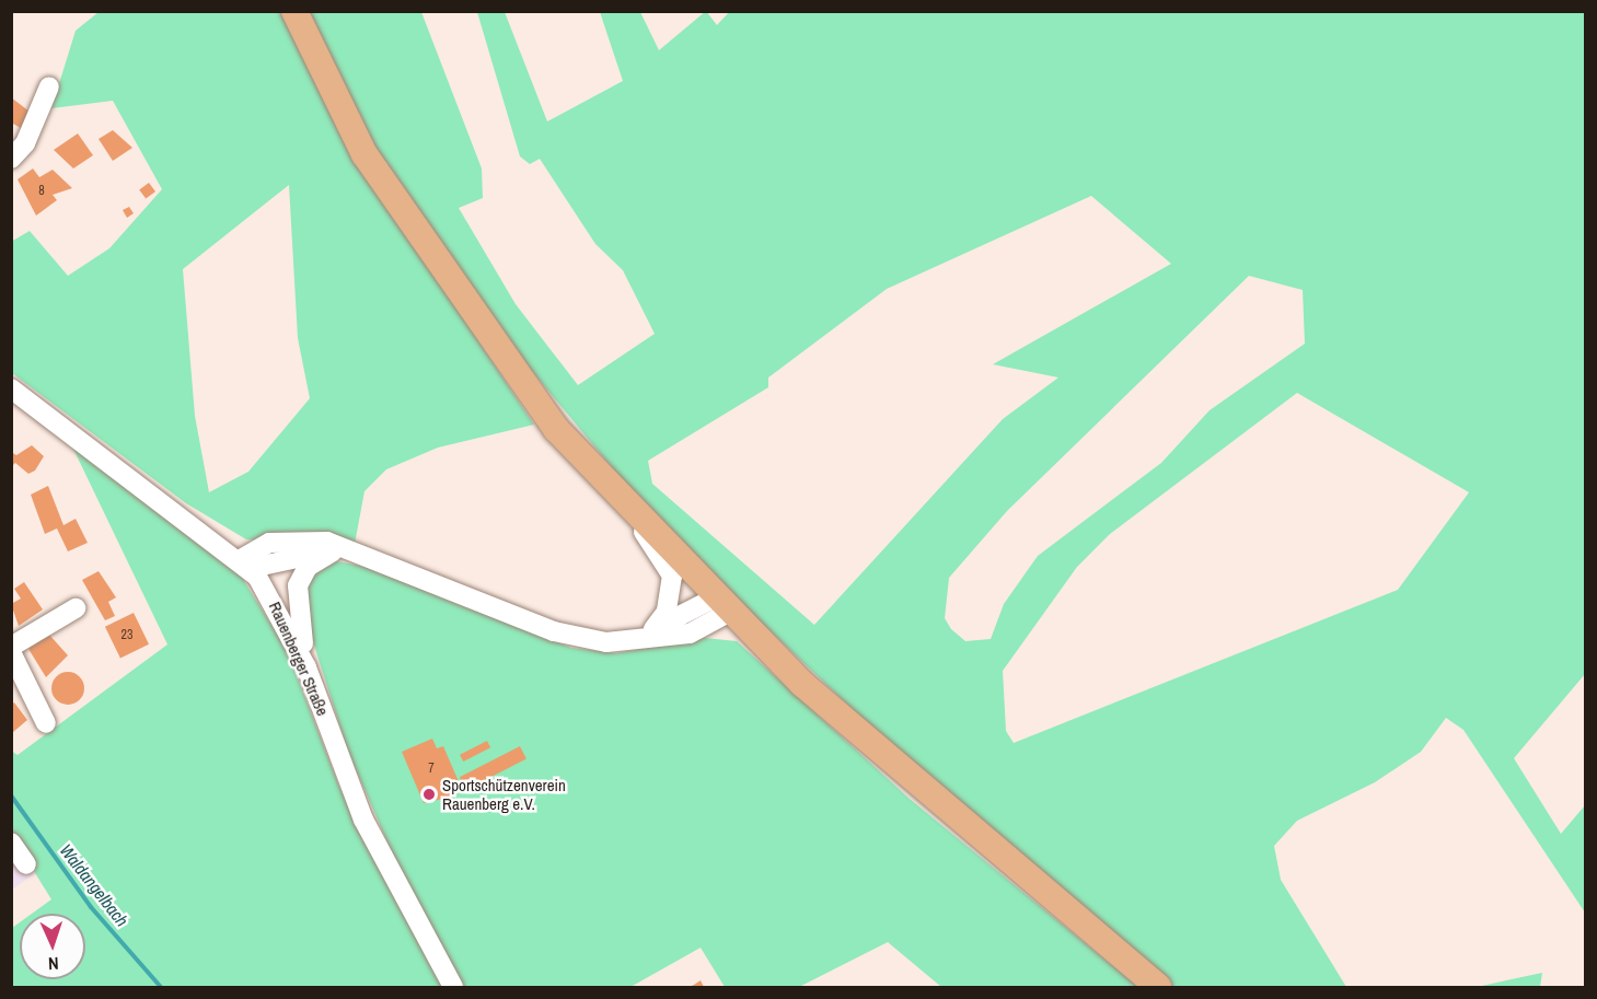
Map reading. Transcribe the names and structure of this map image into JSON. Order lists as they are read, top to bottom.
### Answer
{
  "streets": {
    "street": ["Rauenberger Straße"]
  },
  "water": ["Waldangelbach"],
  "places": ["Sportschützenverein Rauenberg e.V."],
  "house_numbers": ["8", "23", "7"],
  "north": "bottom"
}
